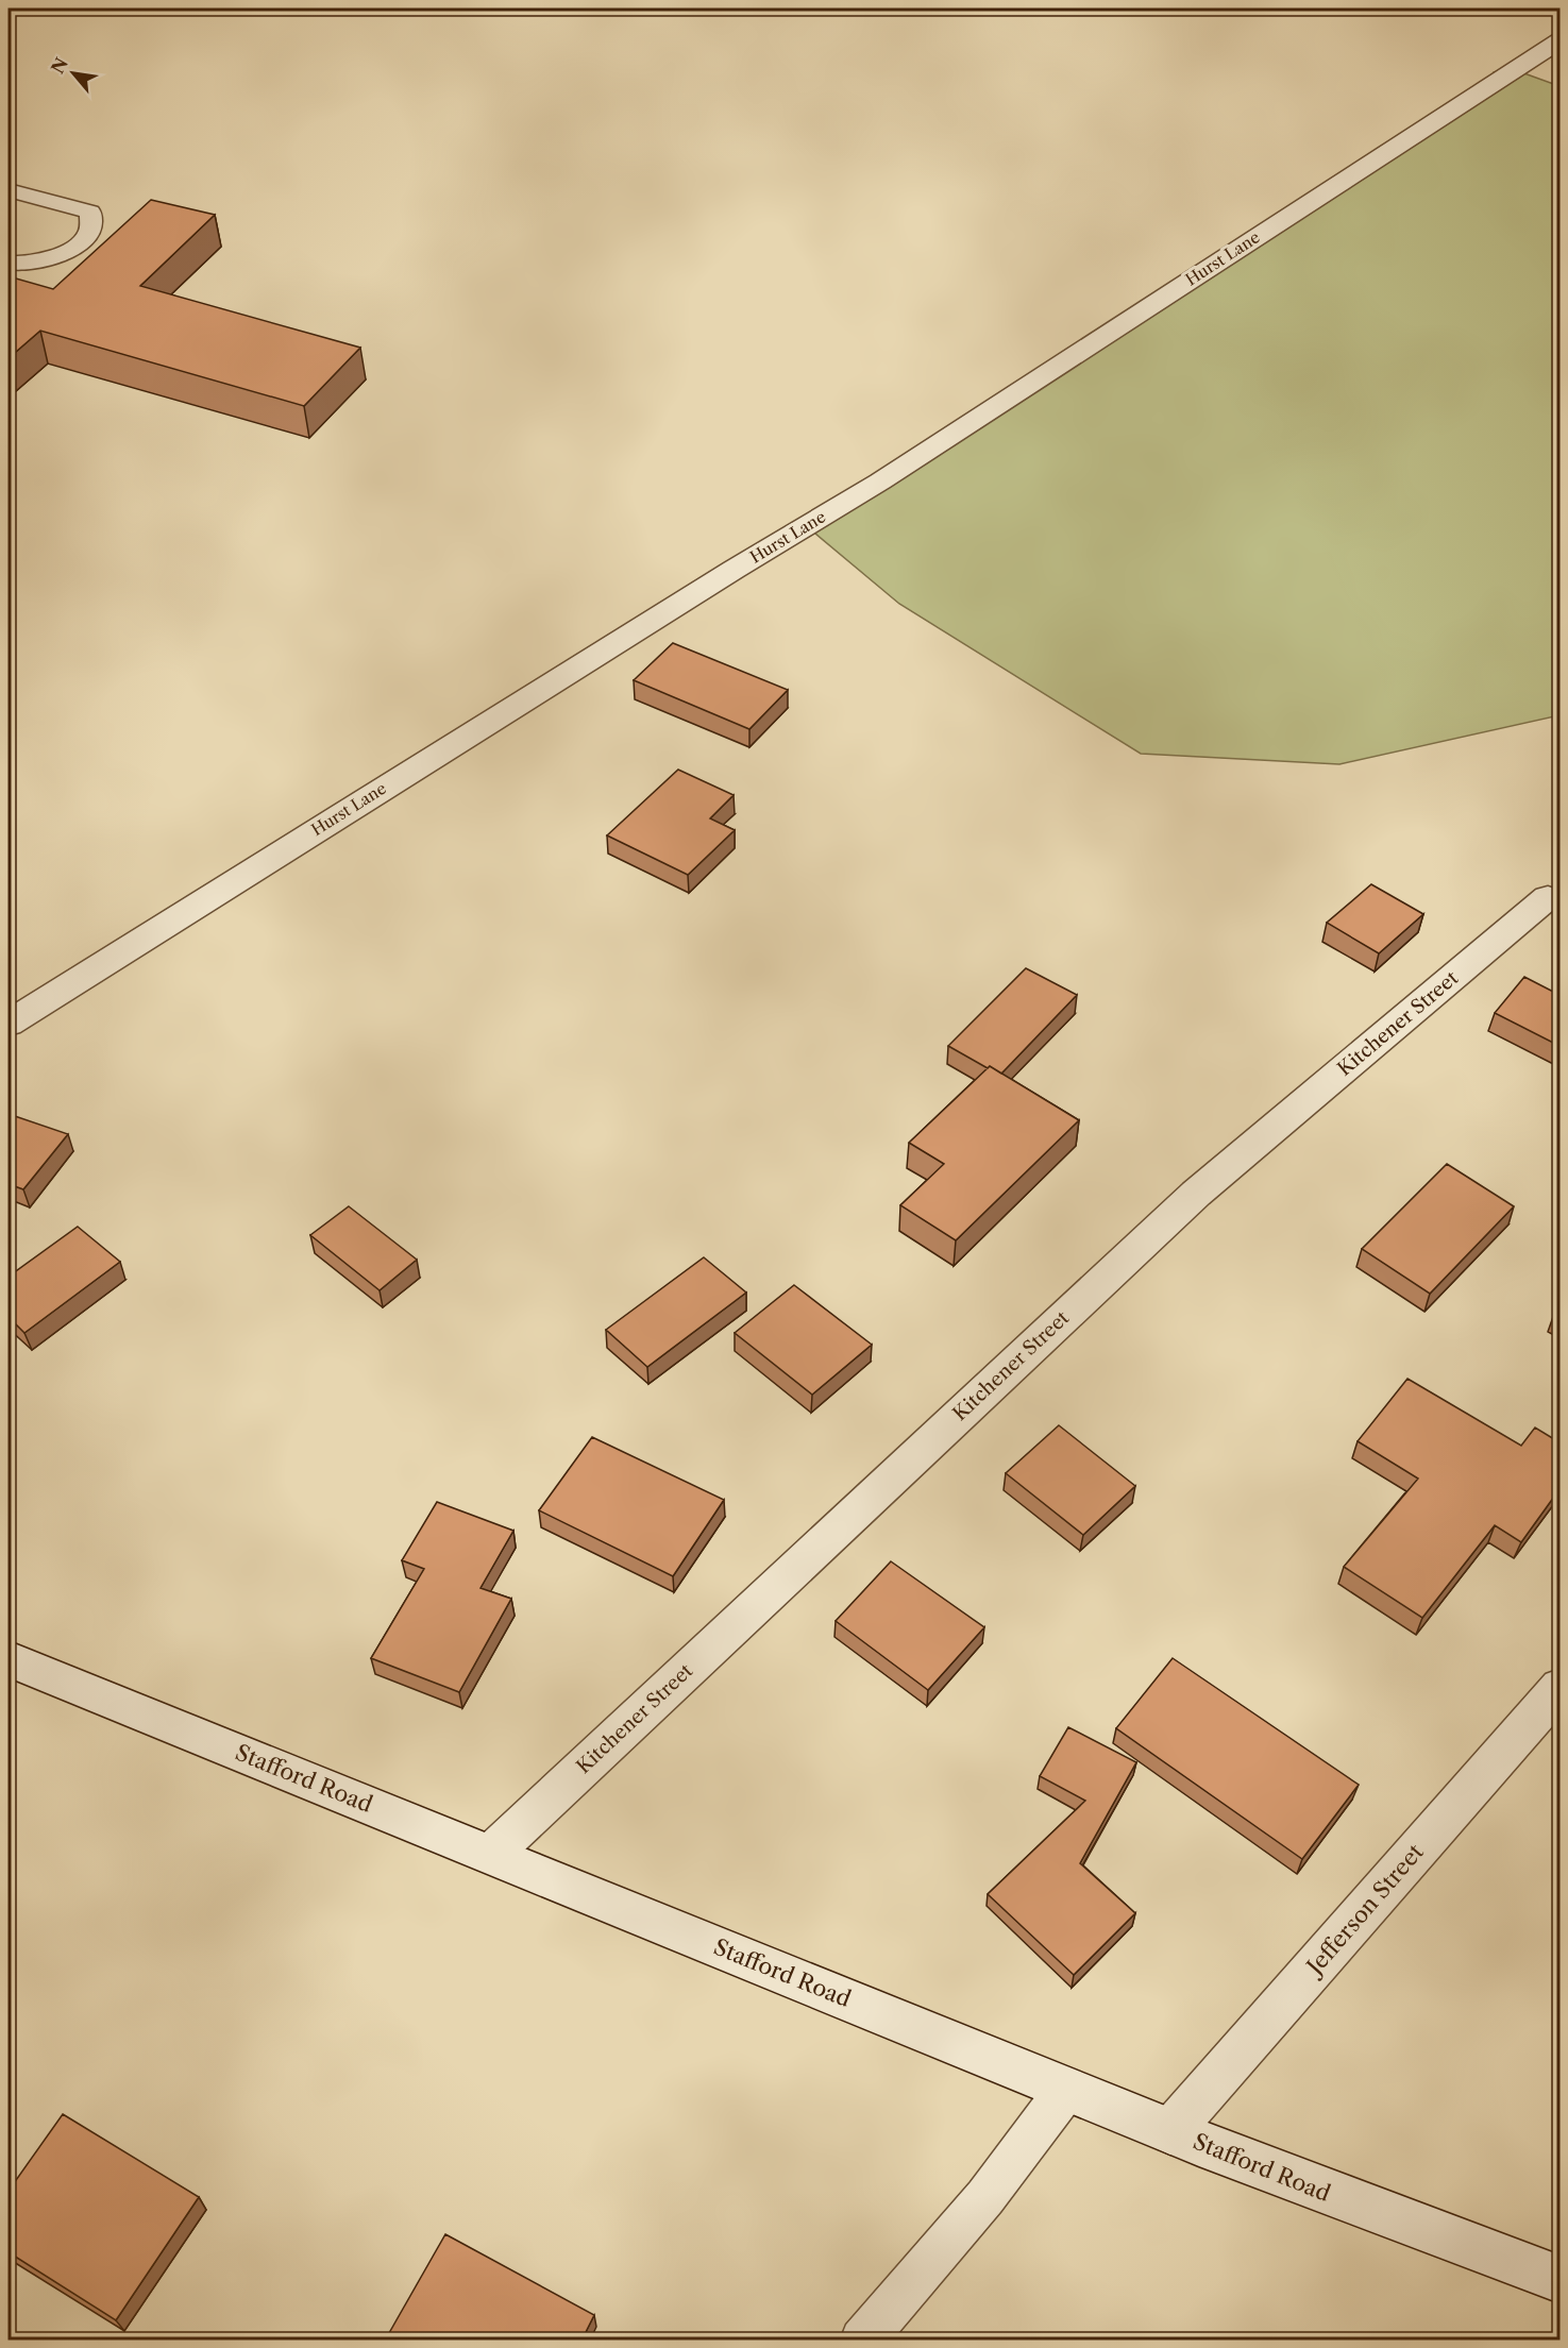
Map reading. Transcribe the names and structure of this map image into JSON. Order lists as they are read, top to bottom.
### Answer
{
  "streets": {
    "street": [
      "Hurst Lane",
      "Kitchener Street",
      "Stafford Road",
      "Jefferson Street"
    ]
  },
  "crossings": [
    ["Kitchener Street", "Stafford Road"],
    ["Stafford Road", "Jefferson Street"]
  ],
  "north": "top left"
}
